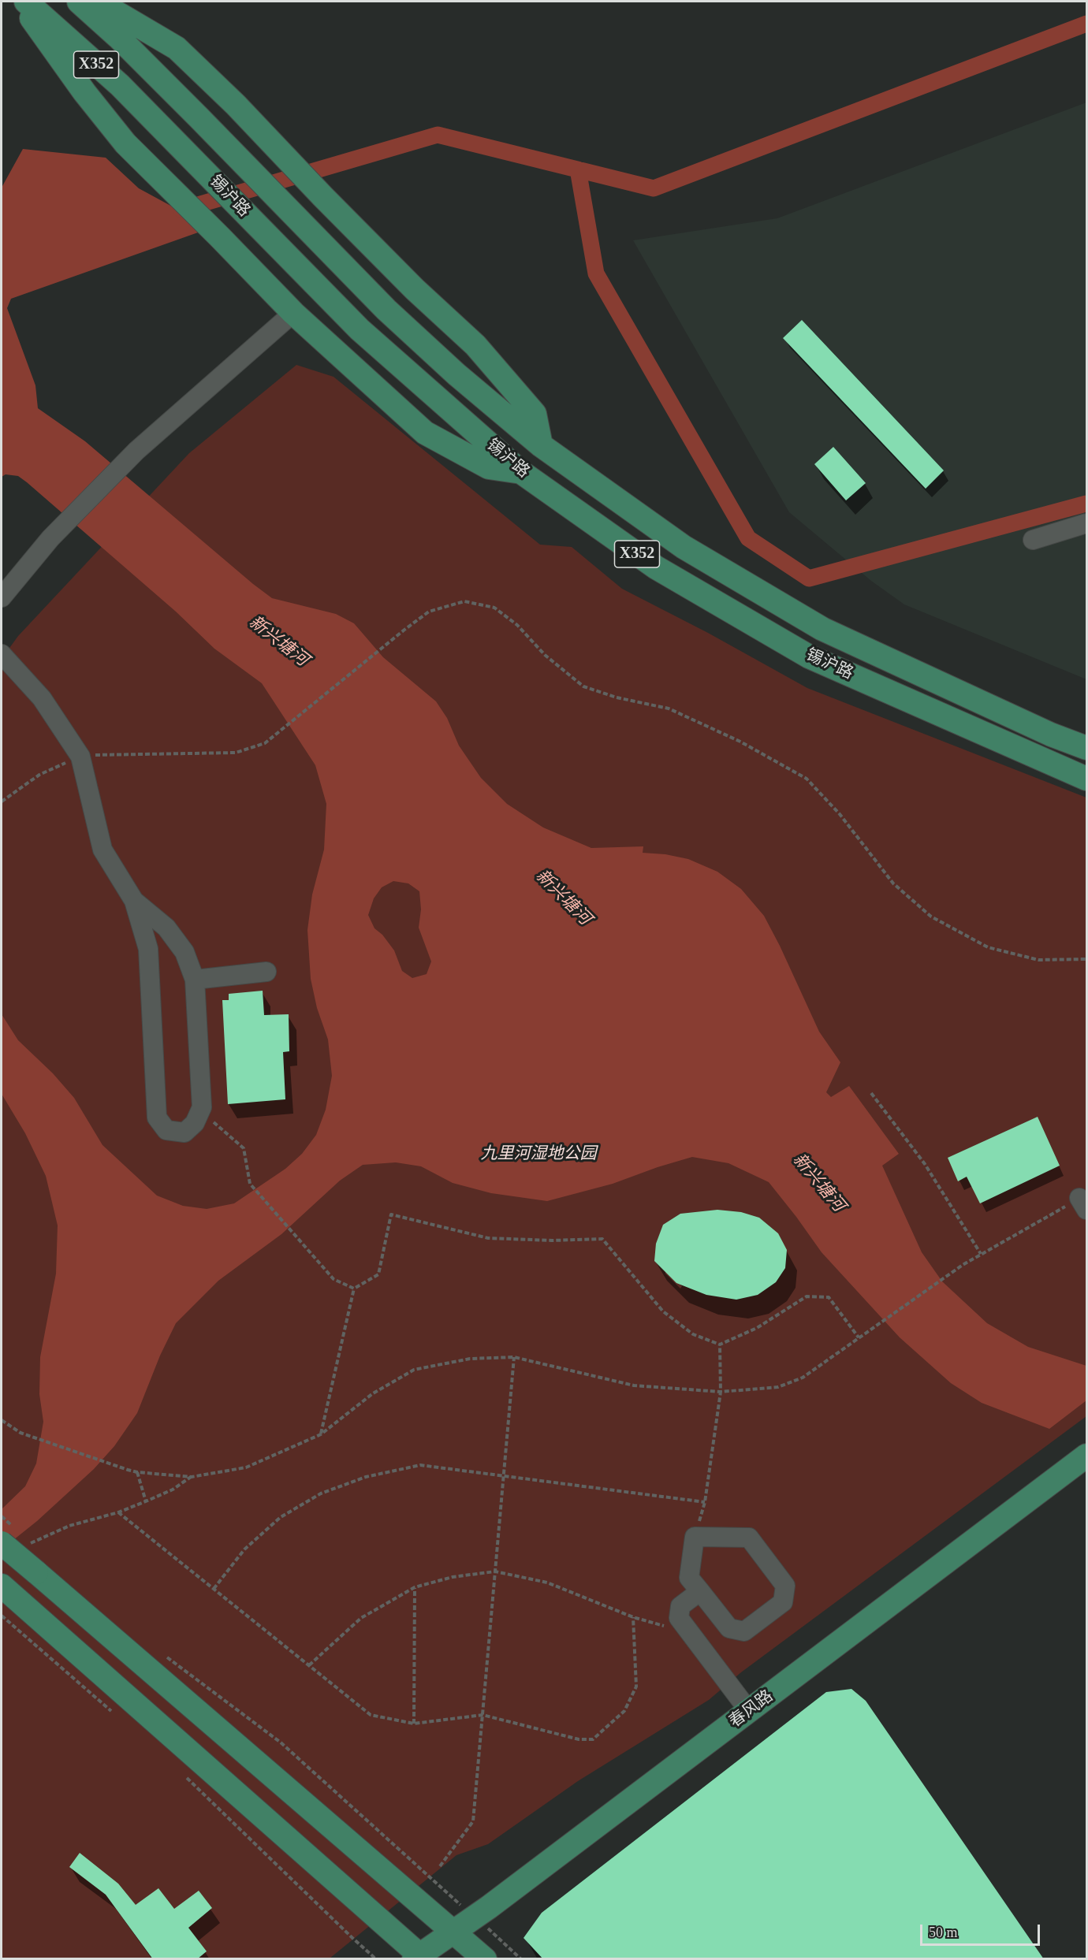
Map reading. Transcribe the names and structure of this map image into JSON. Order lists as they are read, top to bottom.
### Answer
{
  "streets": {
    "main road": ["X352", "锡沪路", "春风路"]
  },
  "water": ["新兴塘河"],
  "parks": ["九里河湿地公园"],
  "scale_bar": "50 m"
}
